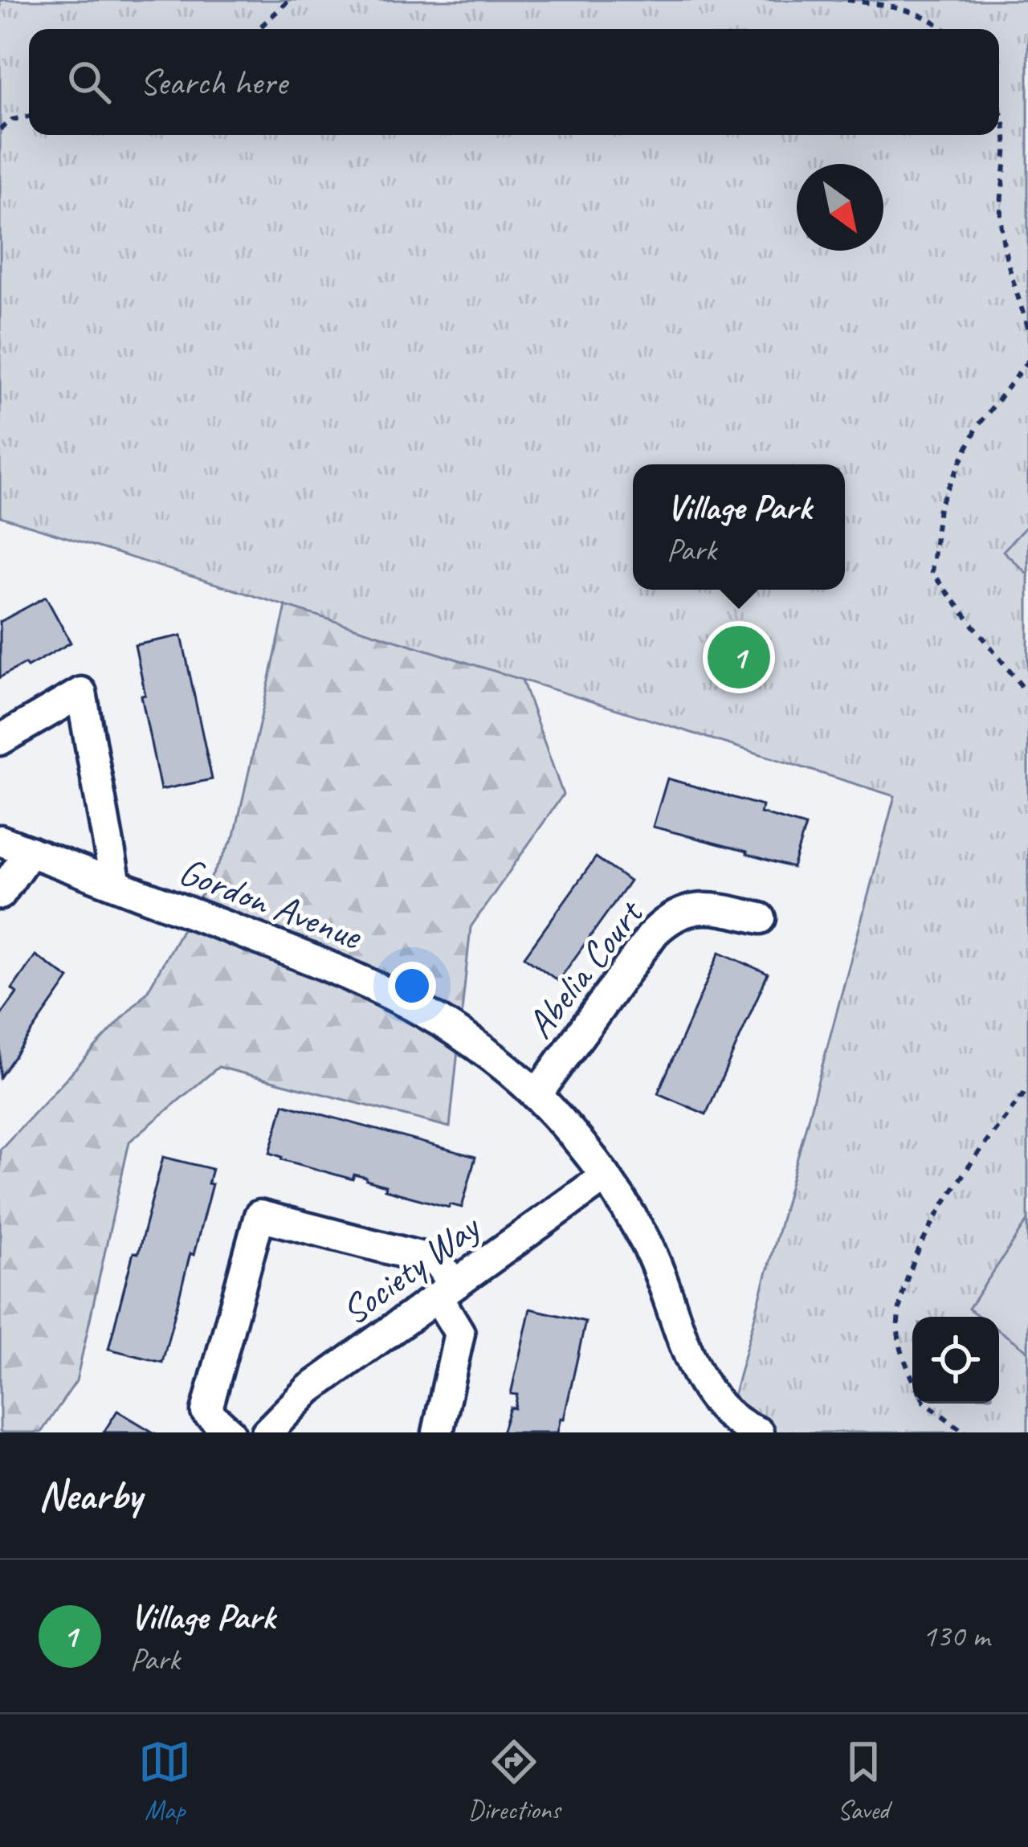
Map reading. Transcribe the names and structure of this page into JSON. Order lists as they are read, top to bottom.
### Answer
{
  "streets": {
    "street": ["Gordon Avenue", "Abelia Court", "Society Way"]
  },
  "crossings": [
    ["Gordon Avenue", "Abelia Court"],
    ["Gordon Avenue", "Society Way"]
  ],
  "north": "bottom right",
  "page": {
    "search": "Search here",
    "popup": ["Village Park", "Park"],
    "pins": "1",
    "heading": "Nearby",
    "list": [
      {
        "mark": "1",
        "name": "Village Park",
        "note": "Park",
        "value": "130 m"
      }
    ],
    "nav": ["Map", "Directions", "Saved"]
  }
}
